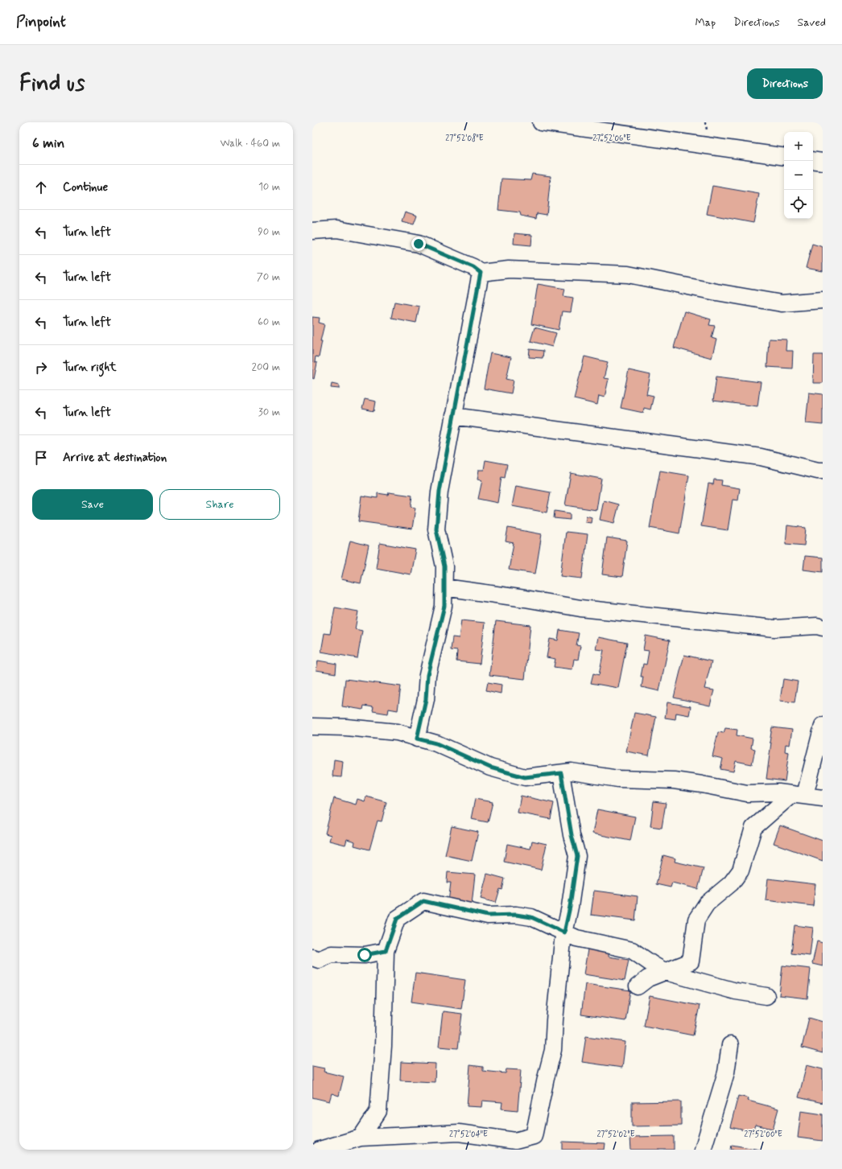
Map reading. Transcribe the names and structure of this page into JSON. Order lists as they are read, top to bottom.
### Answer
{
  "page": {
    "header": "Pinpoint",
    "nav": ["Map", "Directions", "Saved"],
    "buttons": [
      "Directions",
      ["Save", "Share"]
    ],
    "title": "Find us",
    "heading": ["6 min", "Walk · 460 m"],
    "map_buttons": ["+", "−"],
    "list": [
      ["Continue", "10 m"],
      ["Turn left", "90 m"],
      ["Turn left", "70 m"],
      ["Turn left", "60 m"],
      ["Turn right", "200 m"],
      ["Turn left", "30 m"],
      "Arrive at destination"
    ]
  },
  "coordinates": [
    "27°52'08\"E",
    "27°52'06\"E",
    "27°52'04\"E",
    "27°52'02\"E",
    "27°52'00\"E"
  ]
}
